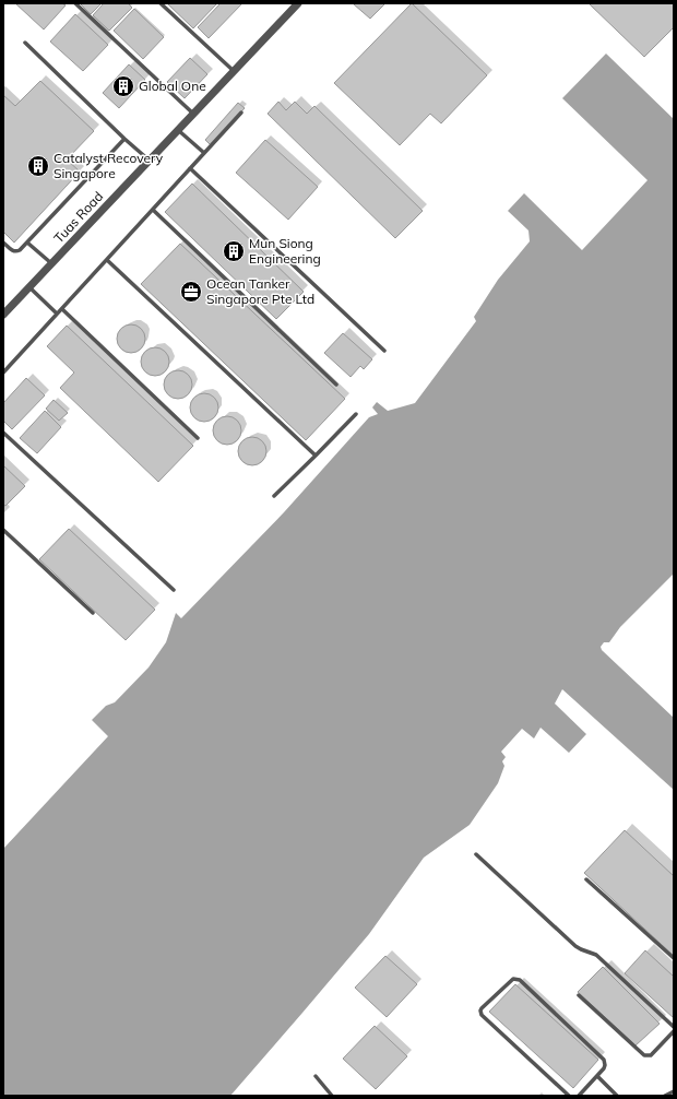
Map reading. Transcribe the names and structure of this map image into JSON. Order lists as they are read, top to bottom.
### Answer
{
  "streets": {
    "street": ["Tuas Road"]
  },
  "places": {
    "building": ["Global One", "Catalyst Recovery Singapore", "Mun Siong Engineering"],
    "office": ["Ocean Tanker Singapore Pte Ltd"]
  }
}
